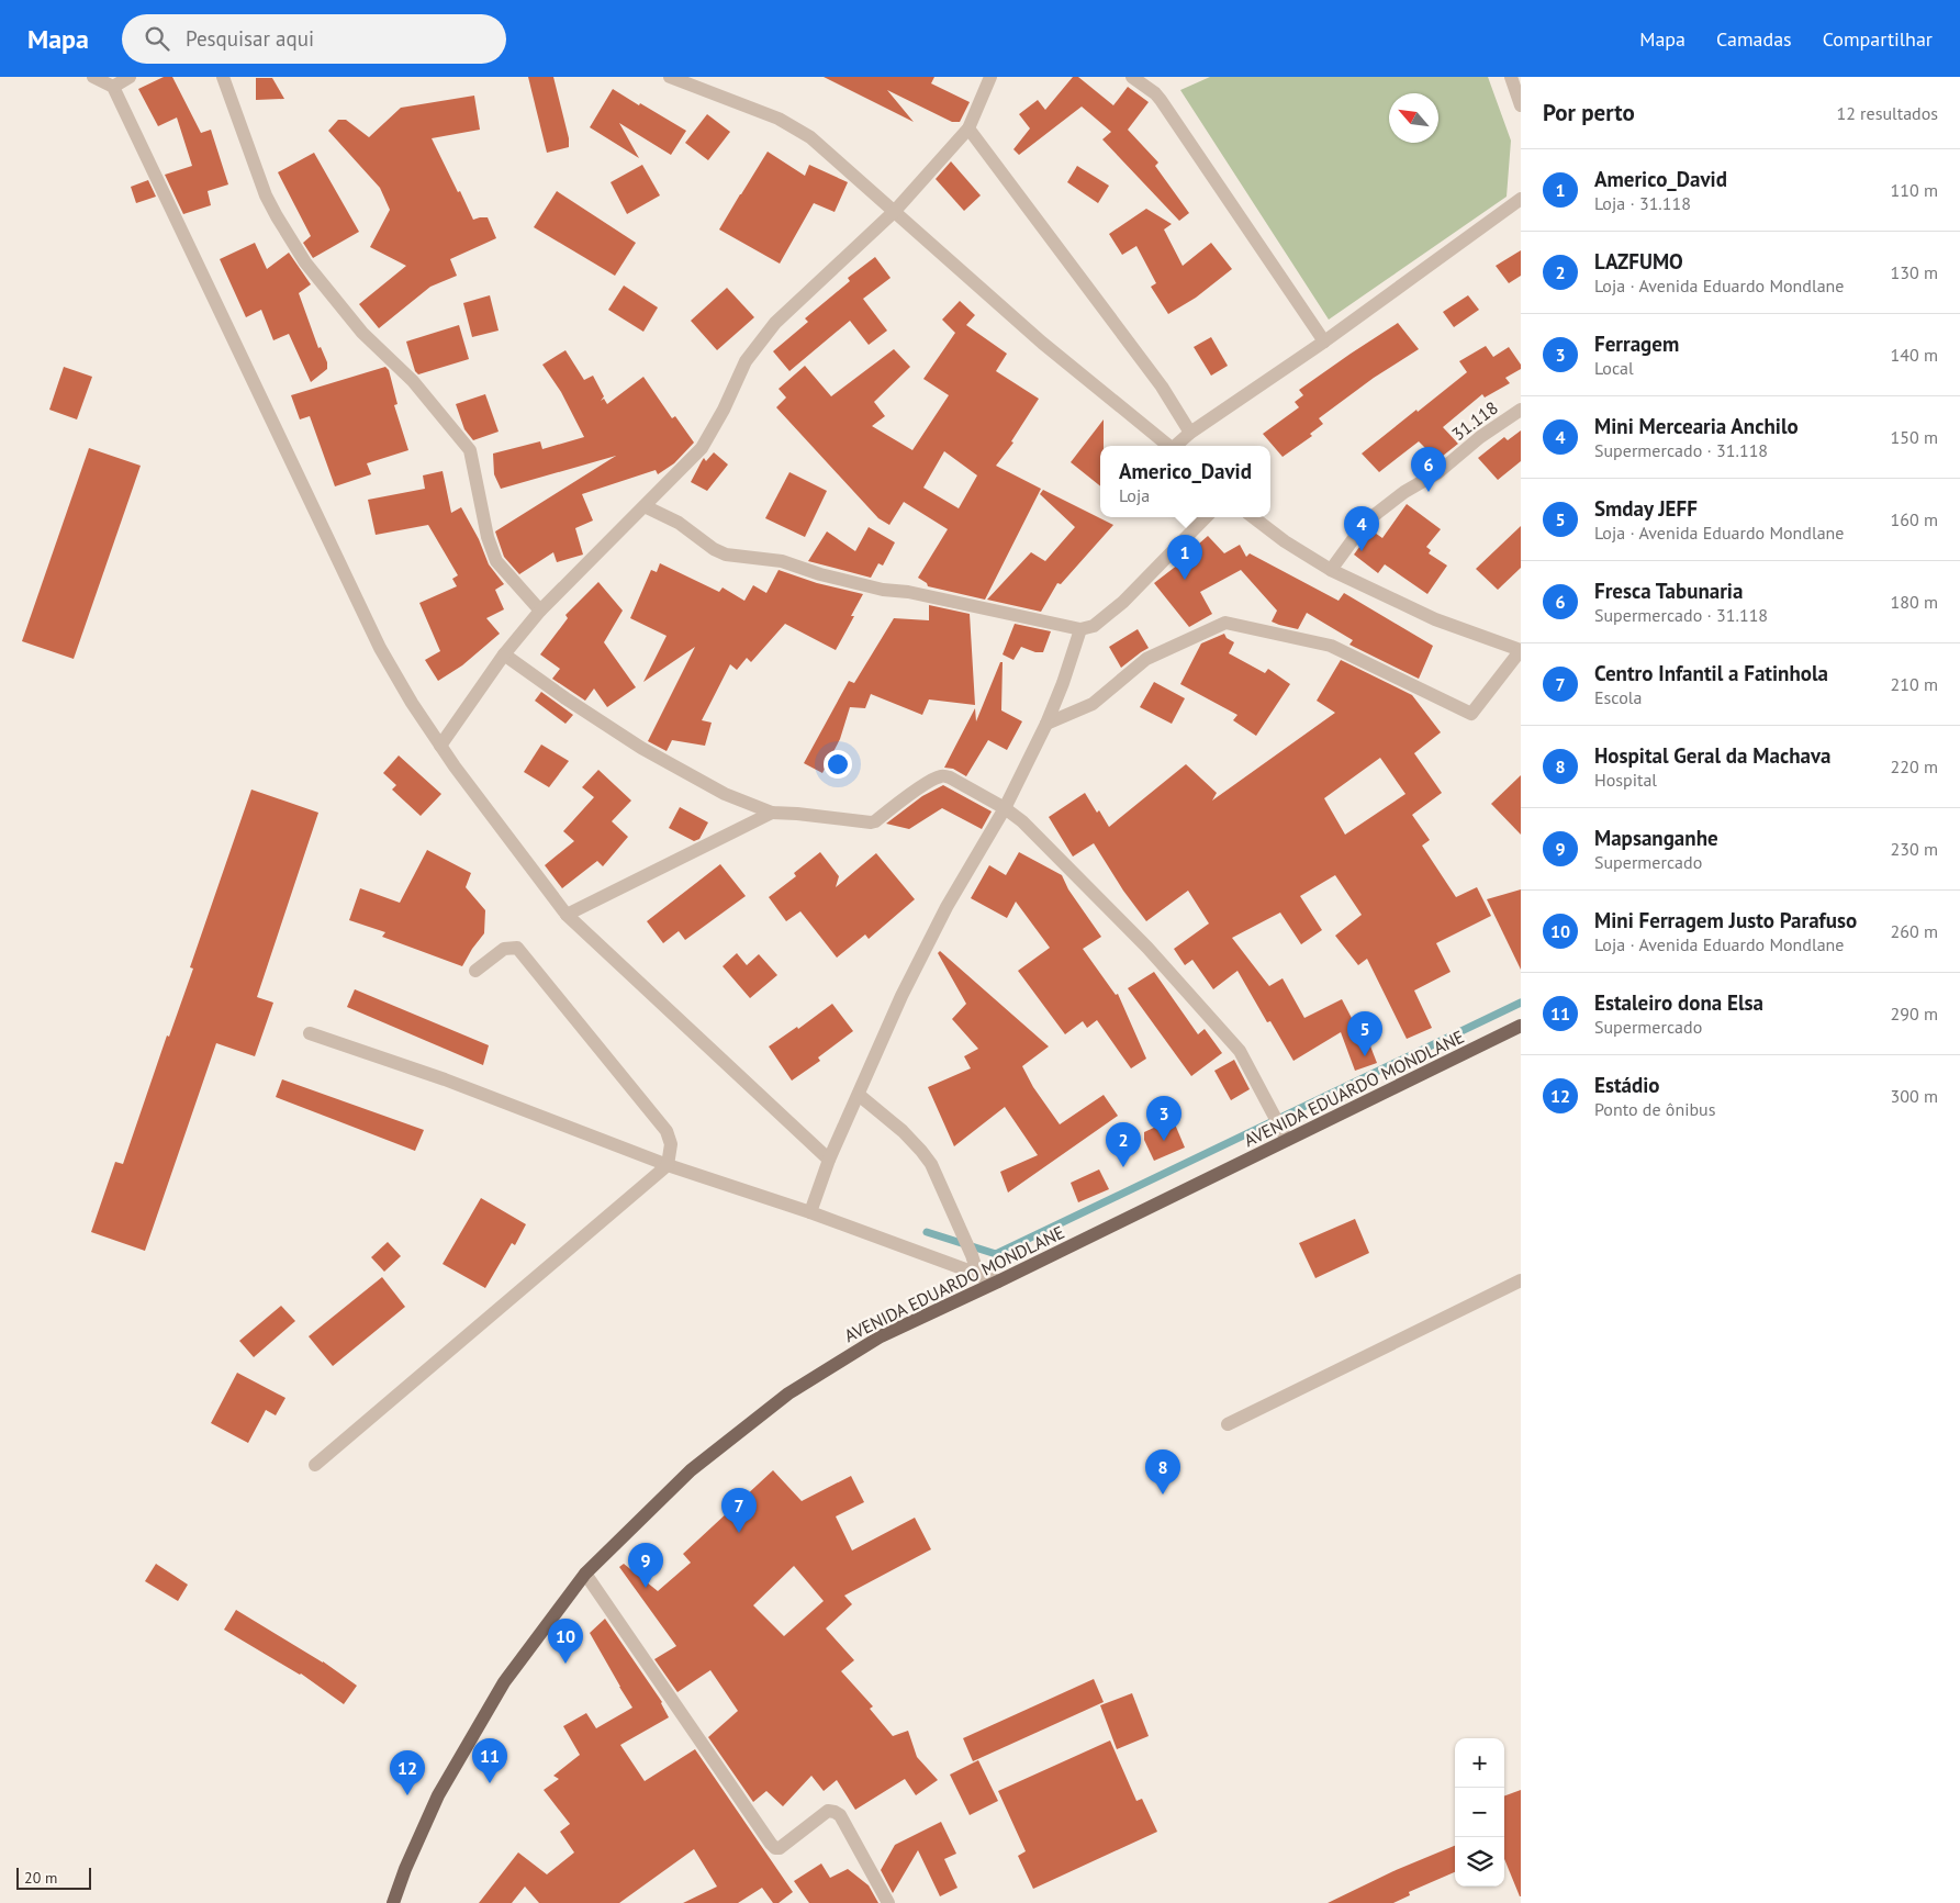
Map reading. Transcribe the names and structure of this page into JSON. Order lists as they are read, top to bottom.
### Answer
{
  "streets": {
    "main road": ["AVENIDA EDUARDO MONDLANE"],
    "street": ["31.118"]
  },
  "scale_bar": "20 m",
  "north": "top left",
  "page": {
    "header": "Mapa",
    "search": "Pesquisar aqui",
    "nav": ["Mapa", "Camadas", "Compartilhar"],
    "heading": ["Por perto", "12 resultados"],
    "list": [
      {
        "mark": "1",
        "name": "Americo_David",
        "note": "Loja · 31.118",
        "value": "110 m"
      },
      {
        "mark": "2",
        "name": "LAZFUMO",
        "note": "Loja · Avenida Eduardo Mondlane",
        "value": "130 m"
      },
      {
        "mark": "3",
        "name": "Ferragem",
        "note": "Local",
        "value": "140 m"
      },
      {
        "mark": "4",
        "name": "Mini Mercearia Anchilo",
        "note": "Supermercado · 31.118",
        "value": "150 m"
      },
      {
        "mark": "5",
        "name": "Smday JEFF",
        "note": "Loja · Avenida Eduardo Mondlane",
        "value": "160 m"
      },
      {
        "mark": "6",
        "name": "Fresca Tabunaria",
        "note": "Supermercado · 31.118",
        "value": "180 m"
      },
      {
        "mark": "7",
        "name": "Centro Infantil a Fatinhola",
        "note": "Escola",
        "value": "210 m"
      },
      {
        "mark": "8",
        "name": "Hospital Geral da Machava",
        "note": "Hospital",
        "value": "220 m"
      },
      {
        "mark": "9",
        "name": "Mapsanganhe",
        "note": "Supermercado",
        "value": "230 m"
      },
      {
        "mark": "10",
        "name": "Mini Ferragem Justo Parafuso",
        "note": "Loja · Avenida Eduardo Mondlane",
        "value": "260 m"
      },
      {
        "mark": "11",
        "name": "Estaleiro dona Elsa",
        "note": "Supermercado",
        "value": "290 m"
      },
      {
        "mark": "12",
        "name": "Estádio",
        "note": "Ponto de ônibus",
        "value": "300 m"
      }
    ],
    "popup": ["Americo_David", "Loja"],
    "pins": [
      "6",
      "4",
      "1",
      "5",
      "3",
      "2",
      "8",
      "7",
      "9",
      "10",
      "11",
      "12"
    ],
    "map_buttons": ["+", "−"],
    "scale": "20 m"
  }
}
